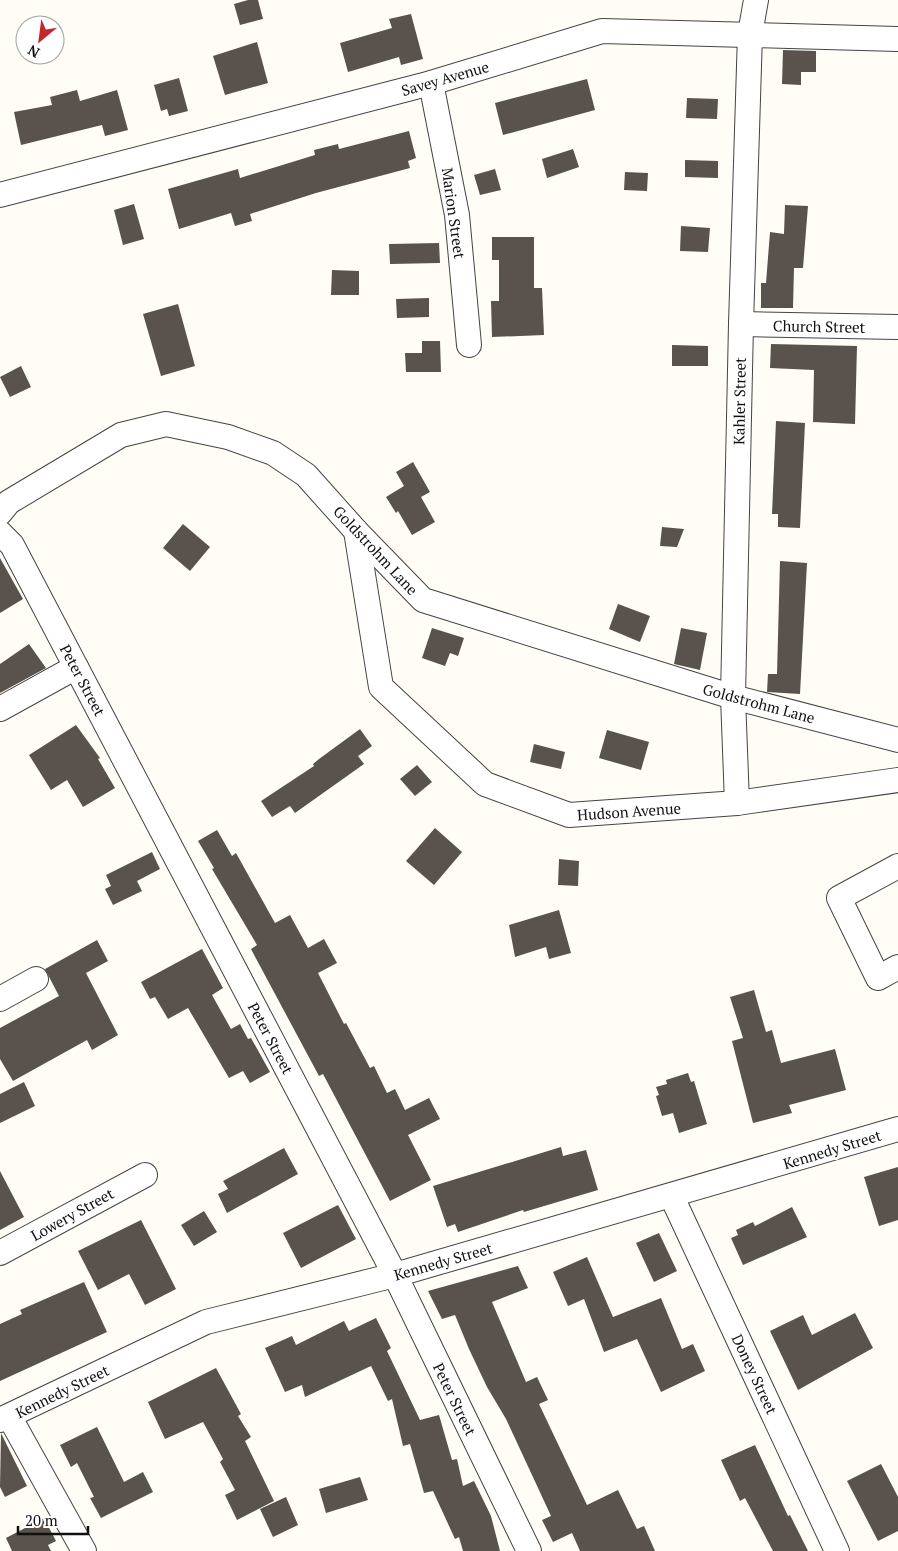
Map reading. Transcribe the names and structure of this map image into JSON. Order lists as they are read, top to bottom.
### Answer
{
  "streets": {
    "street": [
      "Savey Avenue",
      "Marion Street",
      "Church Street",
      "Kahler Street",
      "Goldstrohm Lane",
      "Peter Street",
      "Hudson Avenue",
      "Kennedy Street",
      "Lowery Street",
      "Doney Street"
    ]
  },
  "crossings": [
    ["Savey Avenue", "Marion Street"],
    ["Savey Avenue", "Kahler Street"],
    ["Church Street", "Kahler Street"],
    ["Kahler Street", "Goldstrohm Lane"],
    ["Kahler Street", "Hudson Avenue"],
    ["Goldstrohm Lane", "Hudson Avenue"],
    ["Peter Street", "Kennedy Street"],
    ["Kennedy Street", "Doney Street"]
  ],
  "scale_bar": "20 m",
  "north": "bottom left"
}
